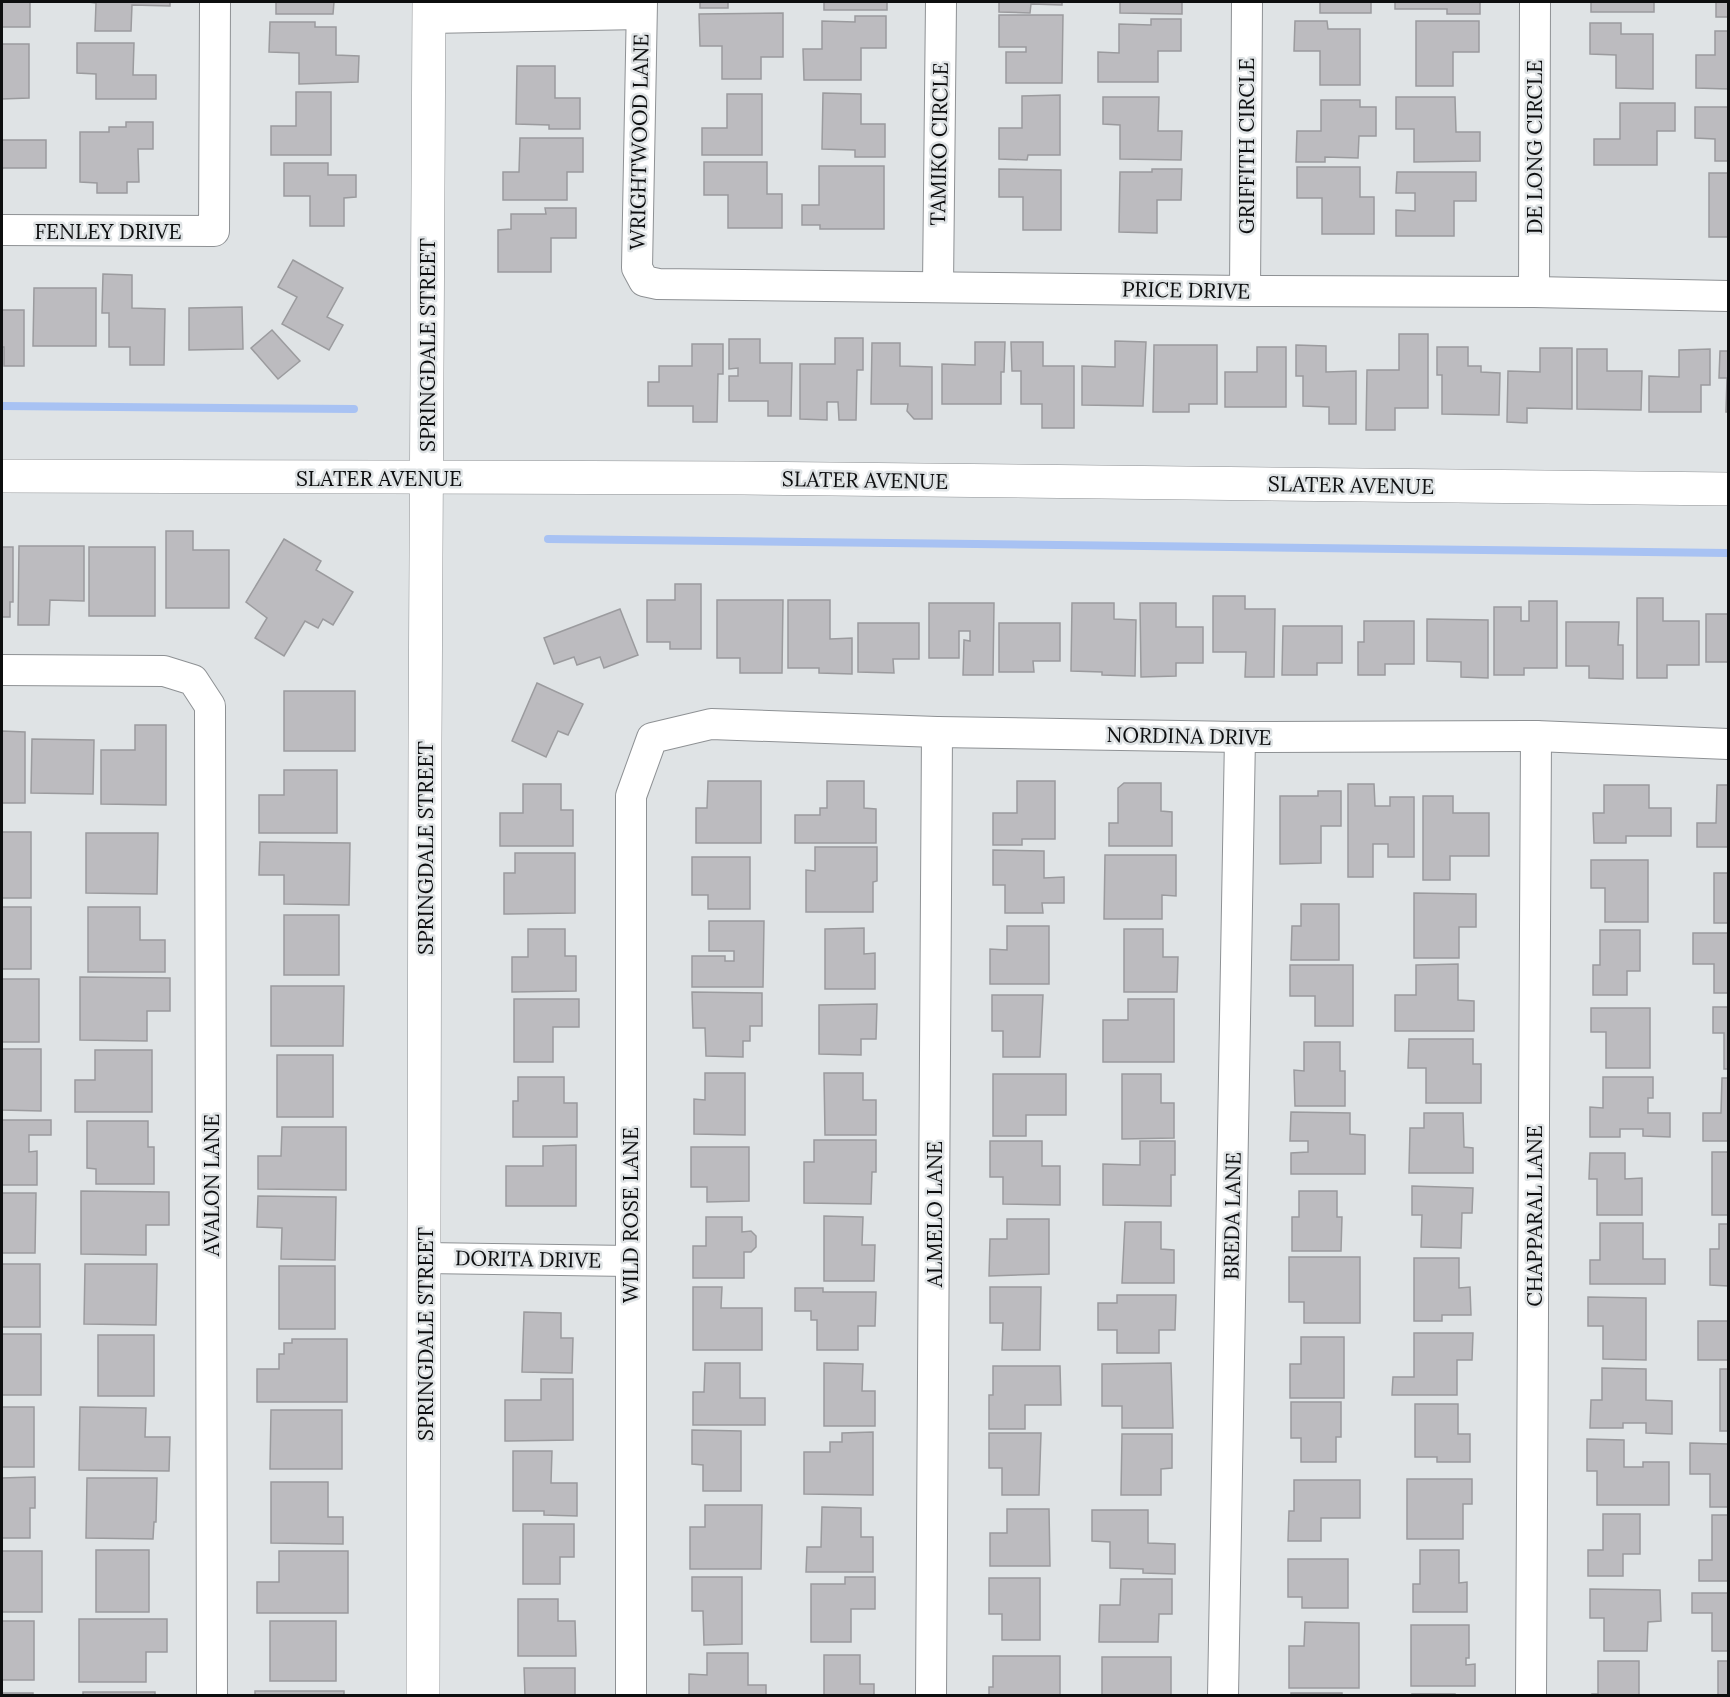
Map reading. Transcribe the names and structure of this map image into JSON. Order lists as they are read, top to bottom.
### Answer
{
  "streets": {
    "street": [
      "WRIGHTWOOD LANE",
      "TAMIKO CIRCLE",
      "GRIFFITH CIRCLE",
      "DE LONG CIRCLE",
      "FENLEY DRIVE",
      "PRICE DRIVE",
      "SPRINGDALE STREET",
      "SLATER AVENUE",
      "NORDINA DRIVE",
      "AVALON LANE",
      "ALMELO LANE",
      "WILD ROSE LANE",
      "BREDA LANE",
      "CHAPPARAL LANE",
      "DORITA DRIVE"
    ]
  },
  "crossings": [
    ["WRIGHTWOOD LANE", "PRICE DRIVE"],
    ["TAMIKO CIRCLE", "PRICE DRIVE"],
    ["GRIFFITH CIRCLE", "PRICE DRIVE"],
    ["DE LONG CIRCLE", "PRICE DRIVE"],
    ["SPRINGDALE STREET", "SLATER AVENUE"],
    ["SPRINGDALE STREET", "DORITA DRIVE"],
    ["NORDINA DRIVE", "ALMELO LANE"],
    ["NORDINA DRIVE", "WILD ROSE LANE"],
    ["NORDINA DRIVE", "BREDA LANE"],
    ["NORDINA DRIVE", "CHAPPARAL LANE"],
    ["WILD ROSE LANE", "DORITA DRIVE"]
  ]
}
